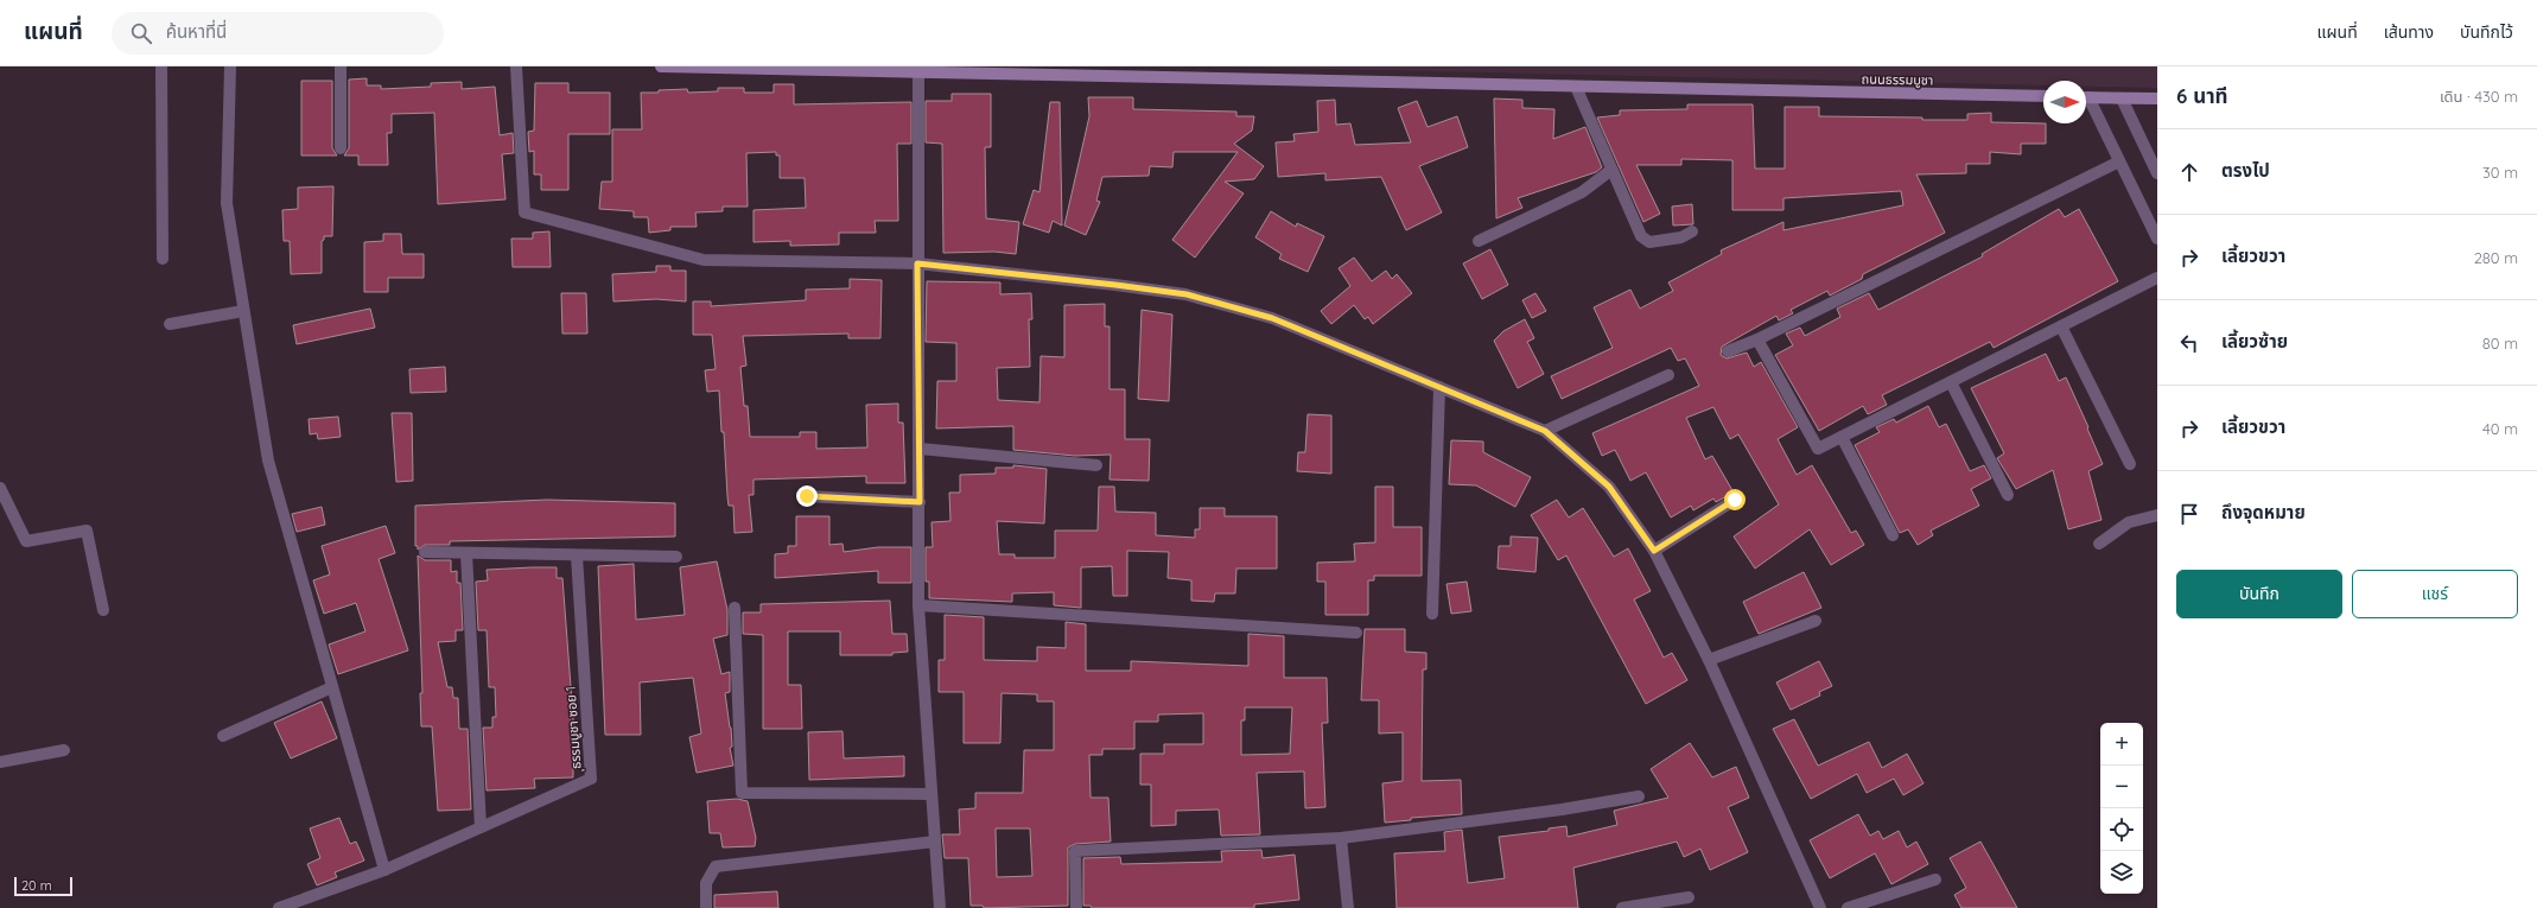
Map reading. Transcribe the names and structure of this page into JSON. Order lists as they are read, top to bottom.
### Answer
{
  "streets": {
    "main road": ["ถนนธรรมบูชา"],
    "street": ["ุธรรมบูชา ซอย 1"]
  },
  "scale_bar": "20 m",
  "north": "right",
  "page": {
    "header": "แผนที่",
    "search": "ค้นหาที่นี่",
    "nav": ["แผนที่", "เส้นทาง", "บันทึกไว้"],
    "heading": ["6 นาที", "เดิน · 430 m"],
    "list": [
      ["ตรงไป", "30 m"],
      ["เลี้ยวขวา", "280 m"],
      ["เลี้ยวซ้าย", "80 m"],
      ["เลี้ยวขวา", "40 m"],
      "ถึงจุดหมาย"
    ],
    "buttons": ["บันทึก", "แชร์"],
    "map_buttons": ["+", "−"],
    "scale": "20 m"
  }
}
